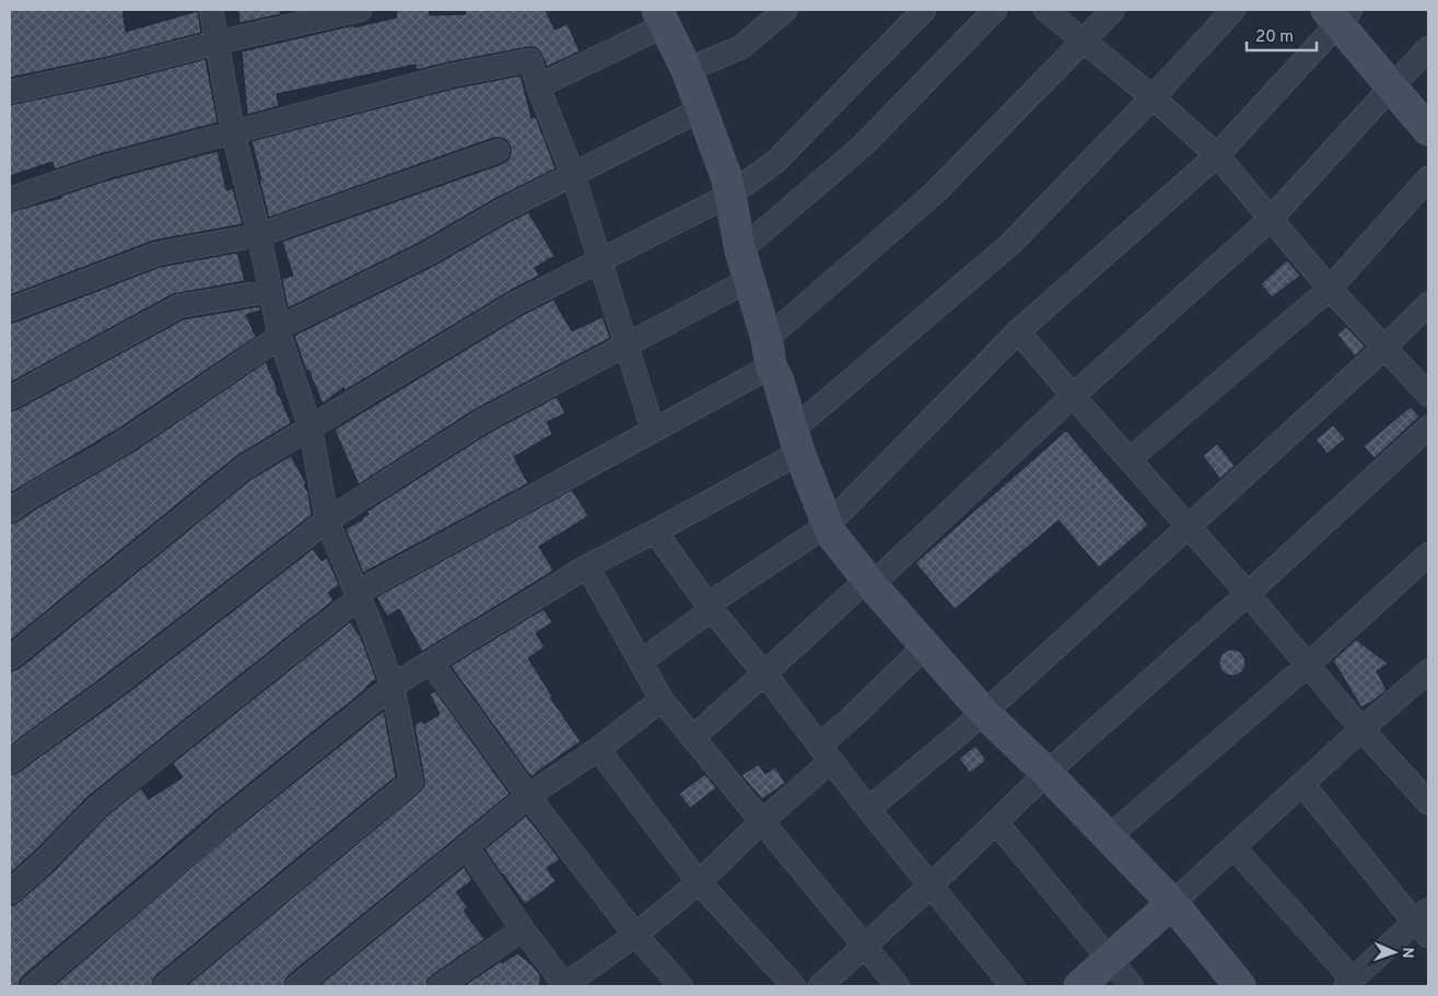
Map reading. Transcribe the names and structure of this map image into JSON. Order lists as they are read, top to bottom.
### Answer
{
  "scale_bar": "20 m",
  "north": "right"
}
